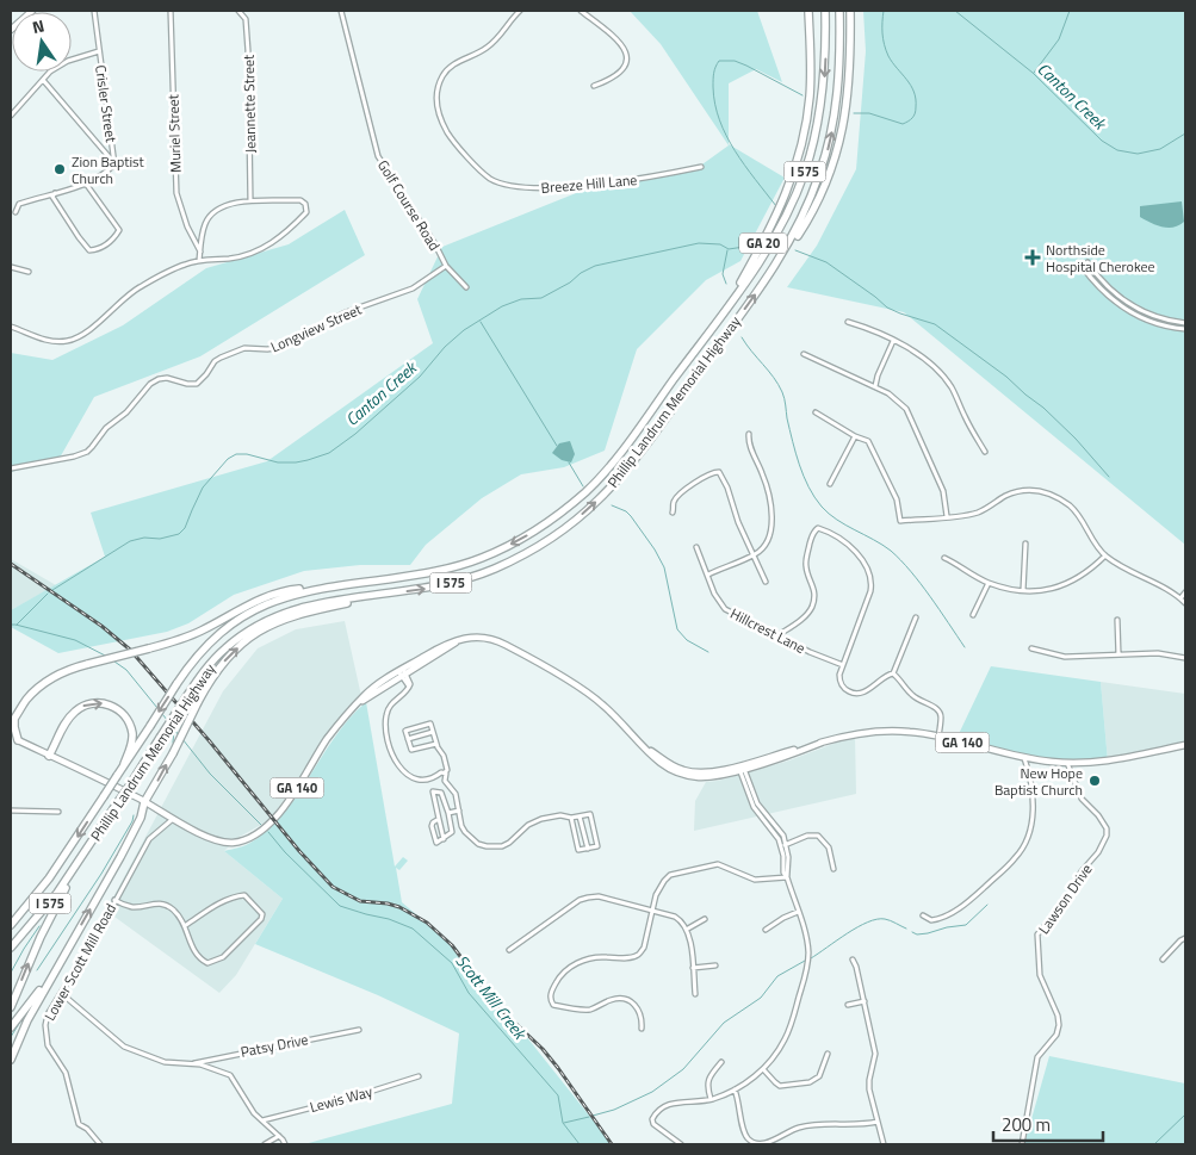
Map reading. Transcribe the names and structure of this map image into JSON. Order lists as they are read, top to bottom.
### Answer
{
  "streets": {
    "highway": ["I 575", "GA 20", "Phillip Landrum Memorial Highway"],
    "main road": ["GA 140"],
    "street": [
      "Crisler Street",
      "Jeannette Street",
      "Muriel Street",
      "Breeze Hill Lane",
      "Golf Course Road",
      "Longview Street",
      "Hillcrest Lane",
      "Lawson Drive",
      "Lower Scott Mill Road",
      "Patsy Drive",
      "Lewis Way"
    ]
  },
  "crossings": [
    ["Golf Course Road", "Longview Street"],
    ["GA 20", "Phillip Landrum Memorial Highway"],
    ["GA 140", "Lawson Drive"],
    ["GA 140", "Lower Scott Mill Road"]
  ],
  "water": ["Canton Creek", "Scott Mill Creek"],
  "places": {
    "other": ["Zion Baptist Church", "New Hope Baptist Church"],
    "health": ["Northside Hospital Cherokee"]
  },
  "scale_bar": "200 m",
  "north": "top"
}
